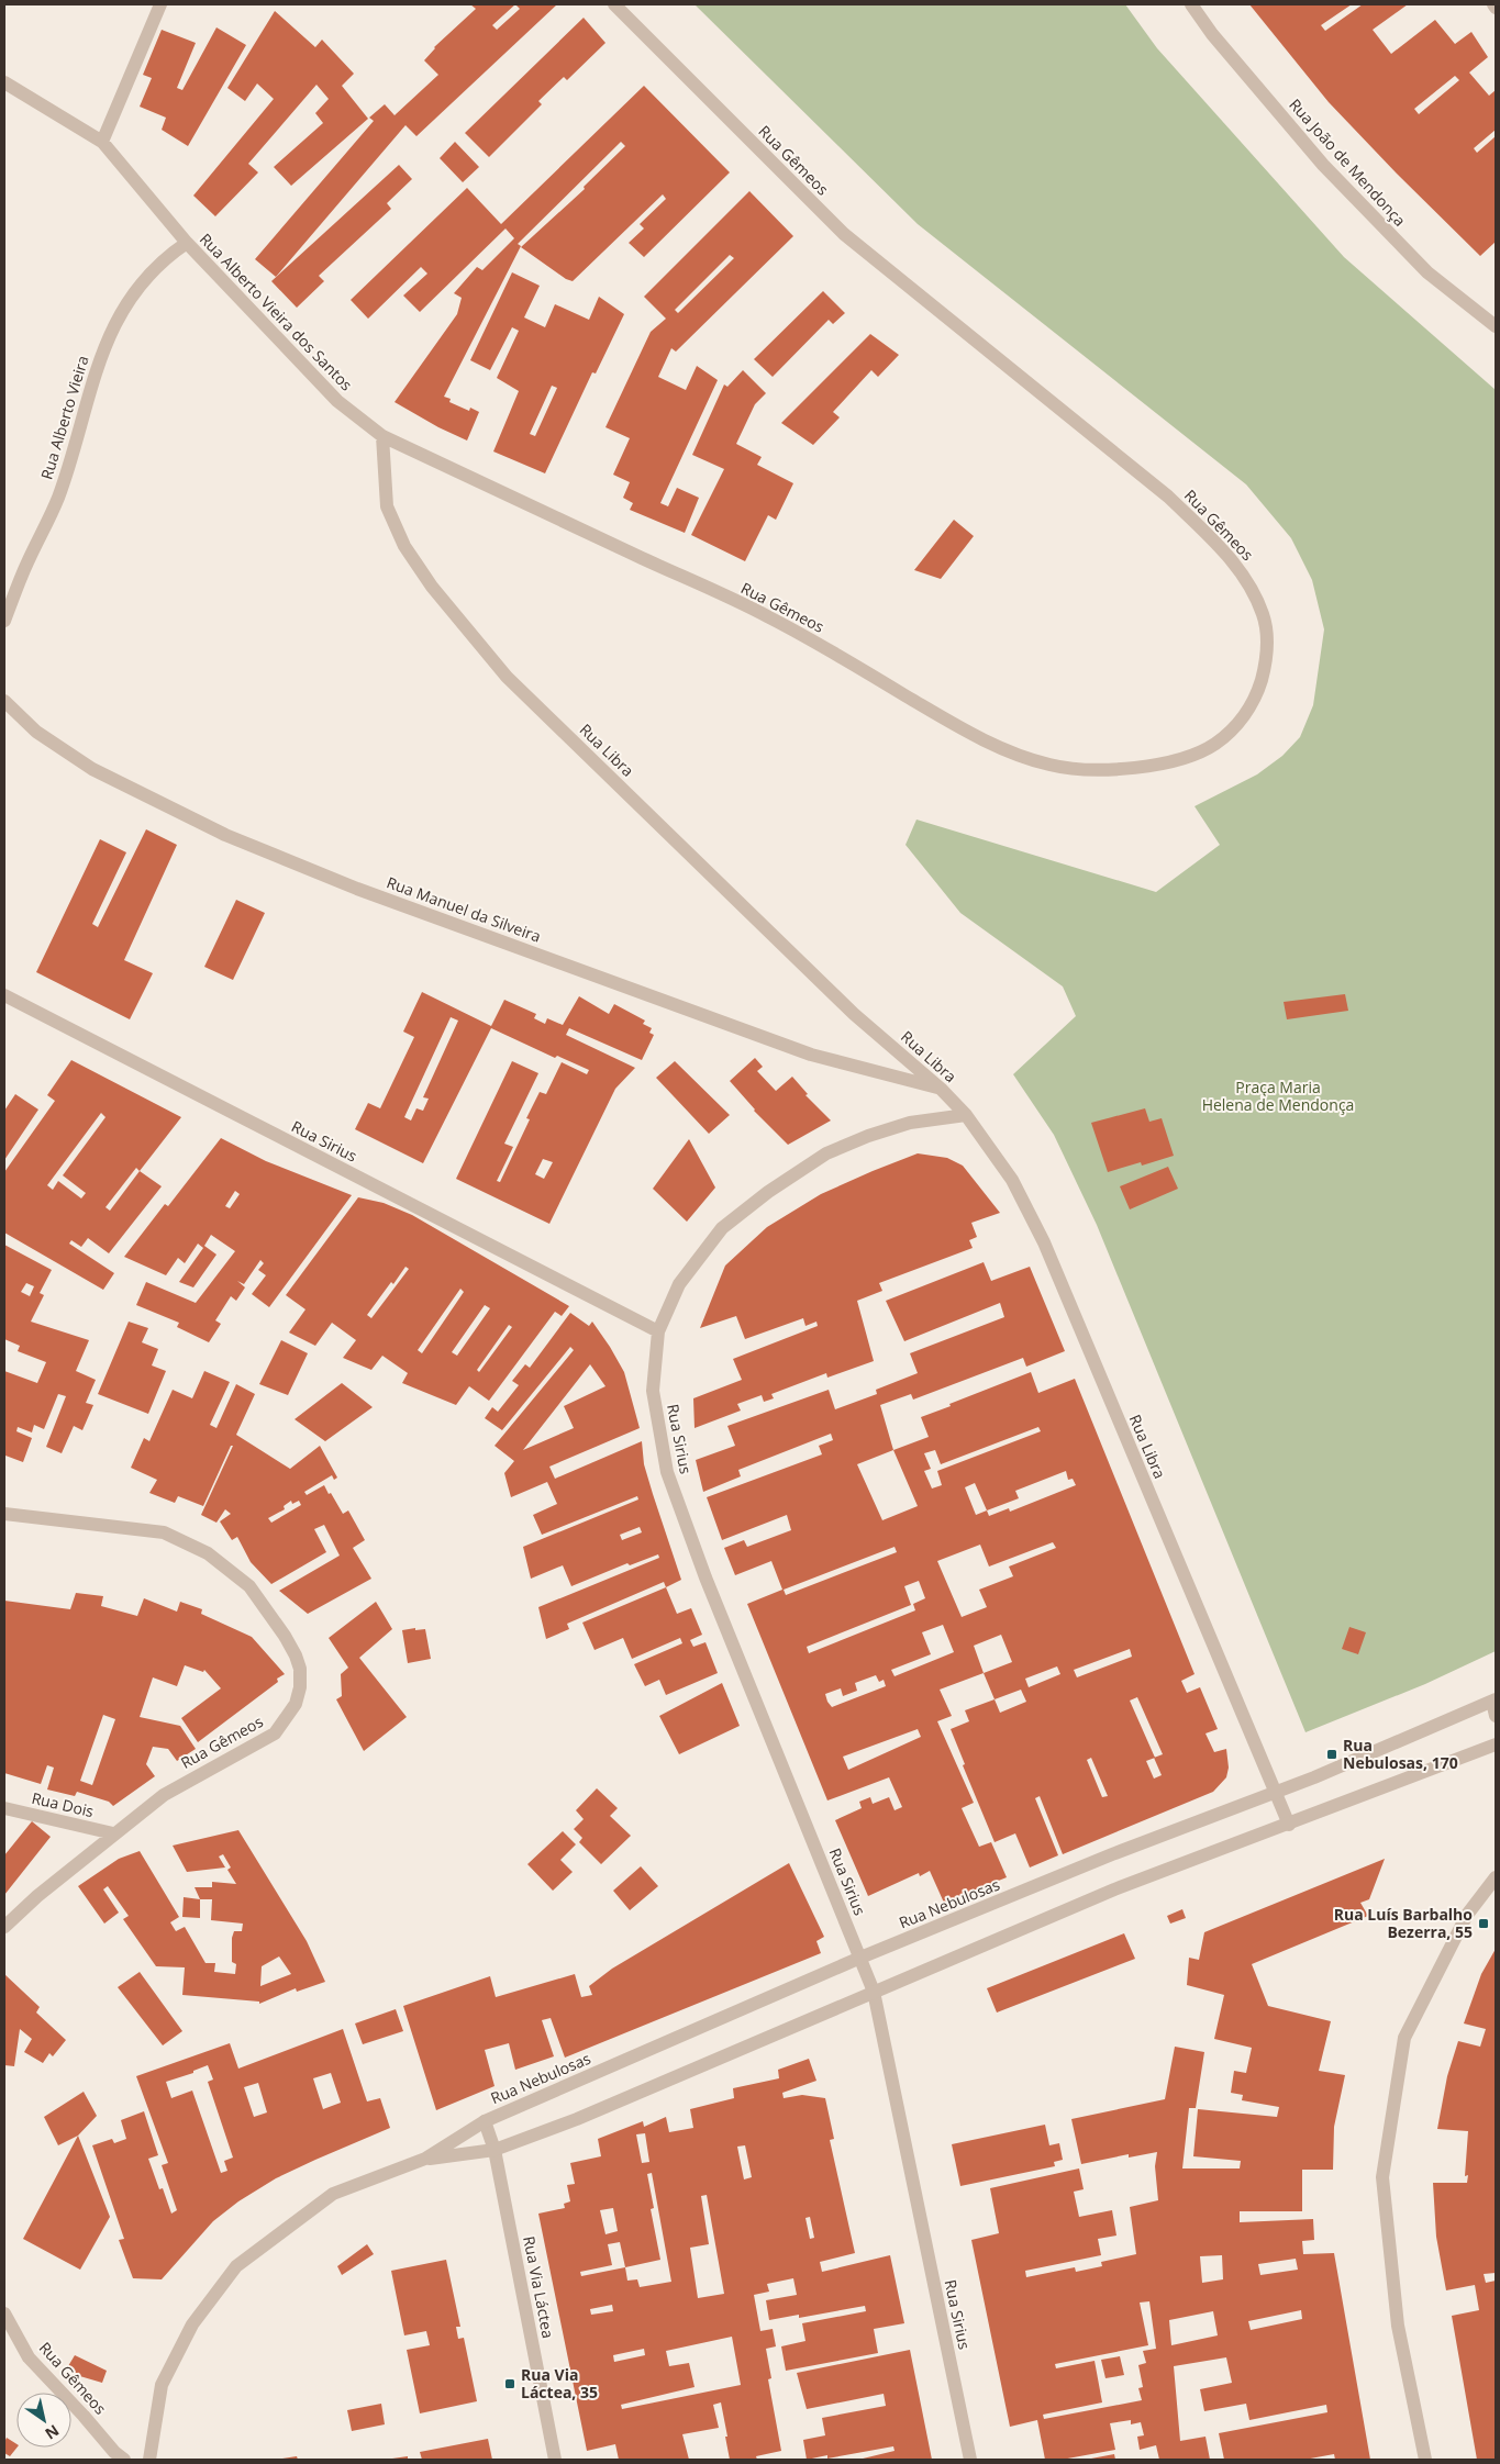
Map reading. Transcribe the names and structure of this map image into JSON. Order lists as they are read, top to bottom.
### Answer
{
  "streets": {
    "street": [
      "Rua Gêmeos",
      "Rua João de Mendonça",
      "Rua Alberto Vieira dos Santos",
      "Rua Alberto Vieira",
      "Rua Libra",
      "Rua Manuel da Silveira",
      "Rua Sirius",
      "Rua Dois",
      "Rua Nebulosas",
      "Rua Via Láctea"
    ]
  },
  "crossings": [
    ["Rua Gêmeos", "Rua Alberto Vieira dos Santos"],
    ["Rua Gêmeos", "Rua Libra"],
    ["Rua Gêmeos", "Rua Dois"],
    ["Rua Alberto Vieira dos Santos", "Rua Alberto Vieira"],
    ["Rua Alberto Vieira dos Santos", "Rua Libra"],
    ["Rua Libra", "Rua Manuel da Silveira"],
    ["Rua Libra", "Rua Sirius"],
    ["Rua Libra", "Rua Nebulosas"],
    ["Rua Sirius", "Rua Nebulosas"],
    ["Rua Nebulosas", "Rua Via Láctea"]
  ],
  "parks": ["Praça Maria Helena de Mendonça"],
  "places": {
    "transit": ["Rua Nebulosas, 170", "Rua Luís Barbalho Bezerra, 55", "Rua Via Láctea, 35"]
  },
  "north": "bottom right"
}
